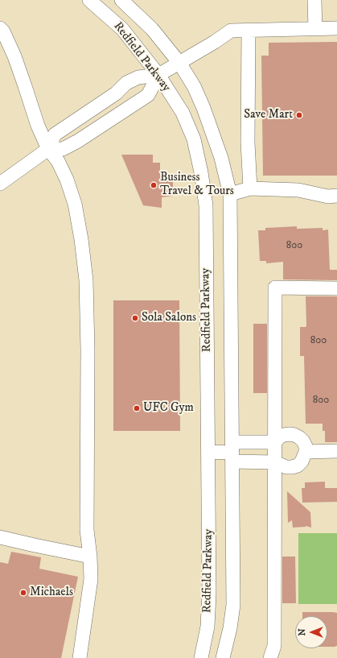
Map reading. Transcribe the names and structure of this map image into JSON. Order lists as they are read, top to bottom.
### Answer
{
  "streets": {
    "street": ["Redfield Parkway"]
  },
  "places": [
    "Save Mart",
    "Business Travel & Tours",
    "Sola Salons",
    "UFC Gym",
    "Michaels"
  ],
  "house_numbers": ["800", "800", "800"],
  "north": "left"
}
